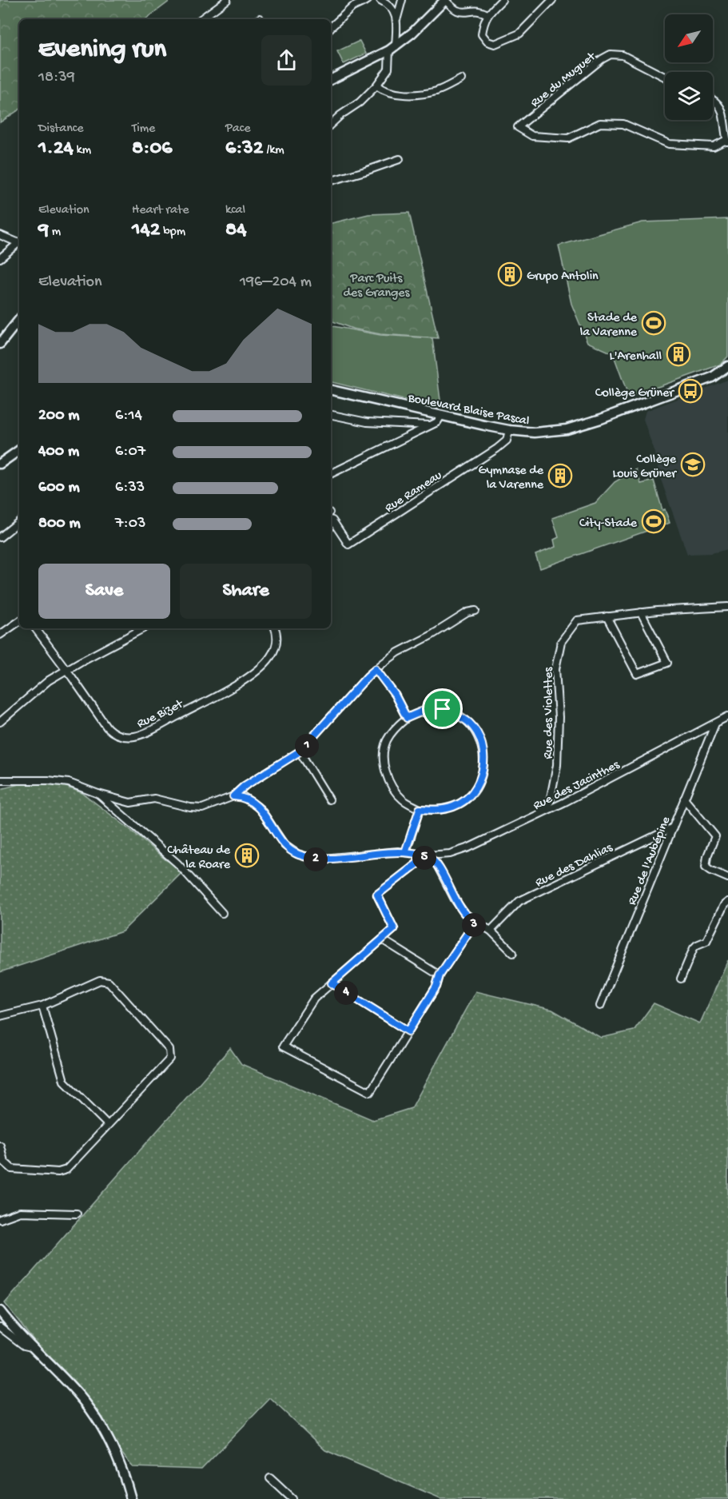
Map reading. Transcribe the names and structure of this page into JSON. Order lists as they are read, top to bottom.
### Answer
{
  "streets": {
    "main road": ["Boulevard Blaise Pascal"],
    "street": [
      "Rue du Muguet",
      "Rue Rameau",
      "Rue Bizet",
      "Rue des Violettes",
      "Rue des Jacinthes",
      "Rue de l'Aubépine",
      "Rue des Dahlias"
    ]
  },
  "crossings": [
    ["Boulevard Blaise Pascal", "Rue Rameau"],
    ["Rue des Violettes", "Rue des Jacinthes"],
    ["Rue des Jacinthes", "Rue de l'Aubépine"],
    ["Rue de l'Aubépine", "Rue des Dahlias"]
  ],
  "parks": ["Parc Puits des Granges"],
  "places": {
    "building": [
      "Grupo Antolin",
      "L'Arenhall",
      "Gymnase de la Varenne",
      "Château de la Roare"
    ],
    "sports": ["Stade de la Varenne", "City-Stade"],
    "bus stop": ["Collège Grüner"],
    "school or university": ["Collège Louis Grüner"]
  },
  "north": "bottom left",
  "page": {
    "heading": ["Evening run", "18:39"],
    "stats": [
      ["Distance", "1.24 km"],
      ["Time", "8:06"],
      ["Pace", "6:32 /km"],
      ["Elevation", "9 m"],
      ["Heart rate", "142 bpm"],
      ["kcal", "84"]
    ],
    "chart": ["Elevation", "196–204 m"],
    "list": [
      {
        "name": "200 m",
        "note": "6:14"
      },
      {
        "name": "400 m",
        "note": "6:07"
      },
      {
        "name": "600 m",
        "note": "6:33"
      },
      {
        "name": "800 m",
        "note": "7:03"
      }
    ],
    "buttons": ["Save", "Share"],
    "pins": [
      "1",
      "5",
      "2",
      "3",
      "4"
    ]
  }
}
